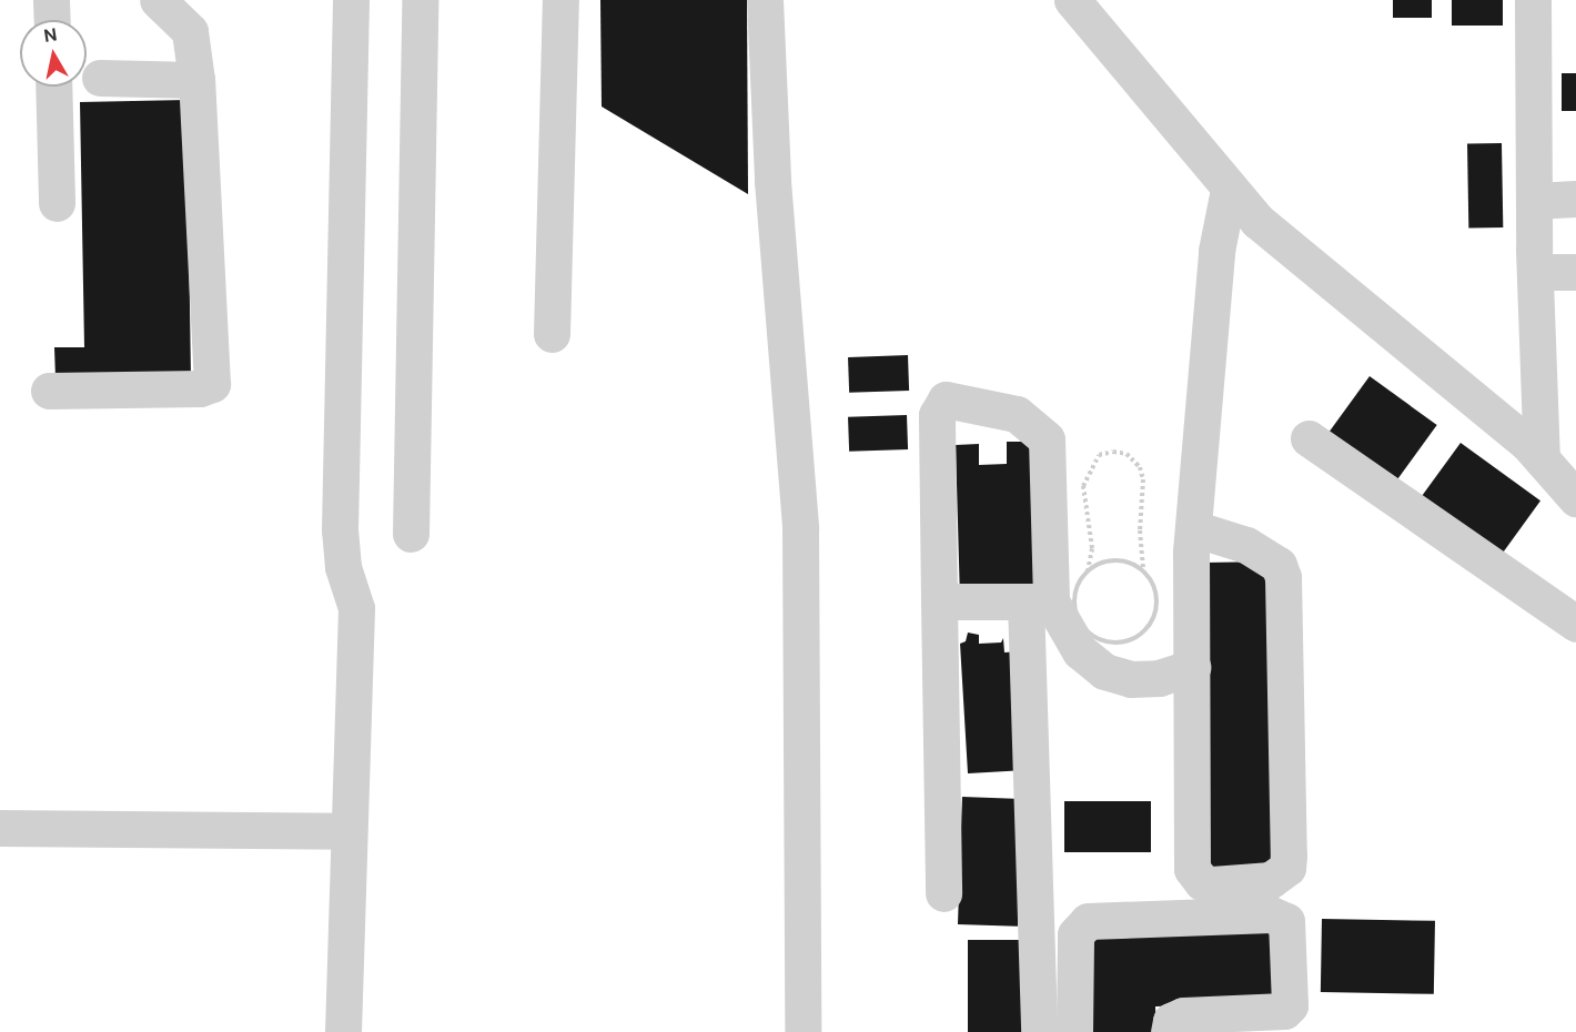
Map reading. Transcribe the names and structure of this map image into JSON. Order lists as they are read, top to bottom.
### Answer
{
  "north": "top"
}
